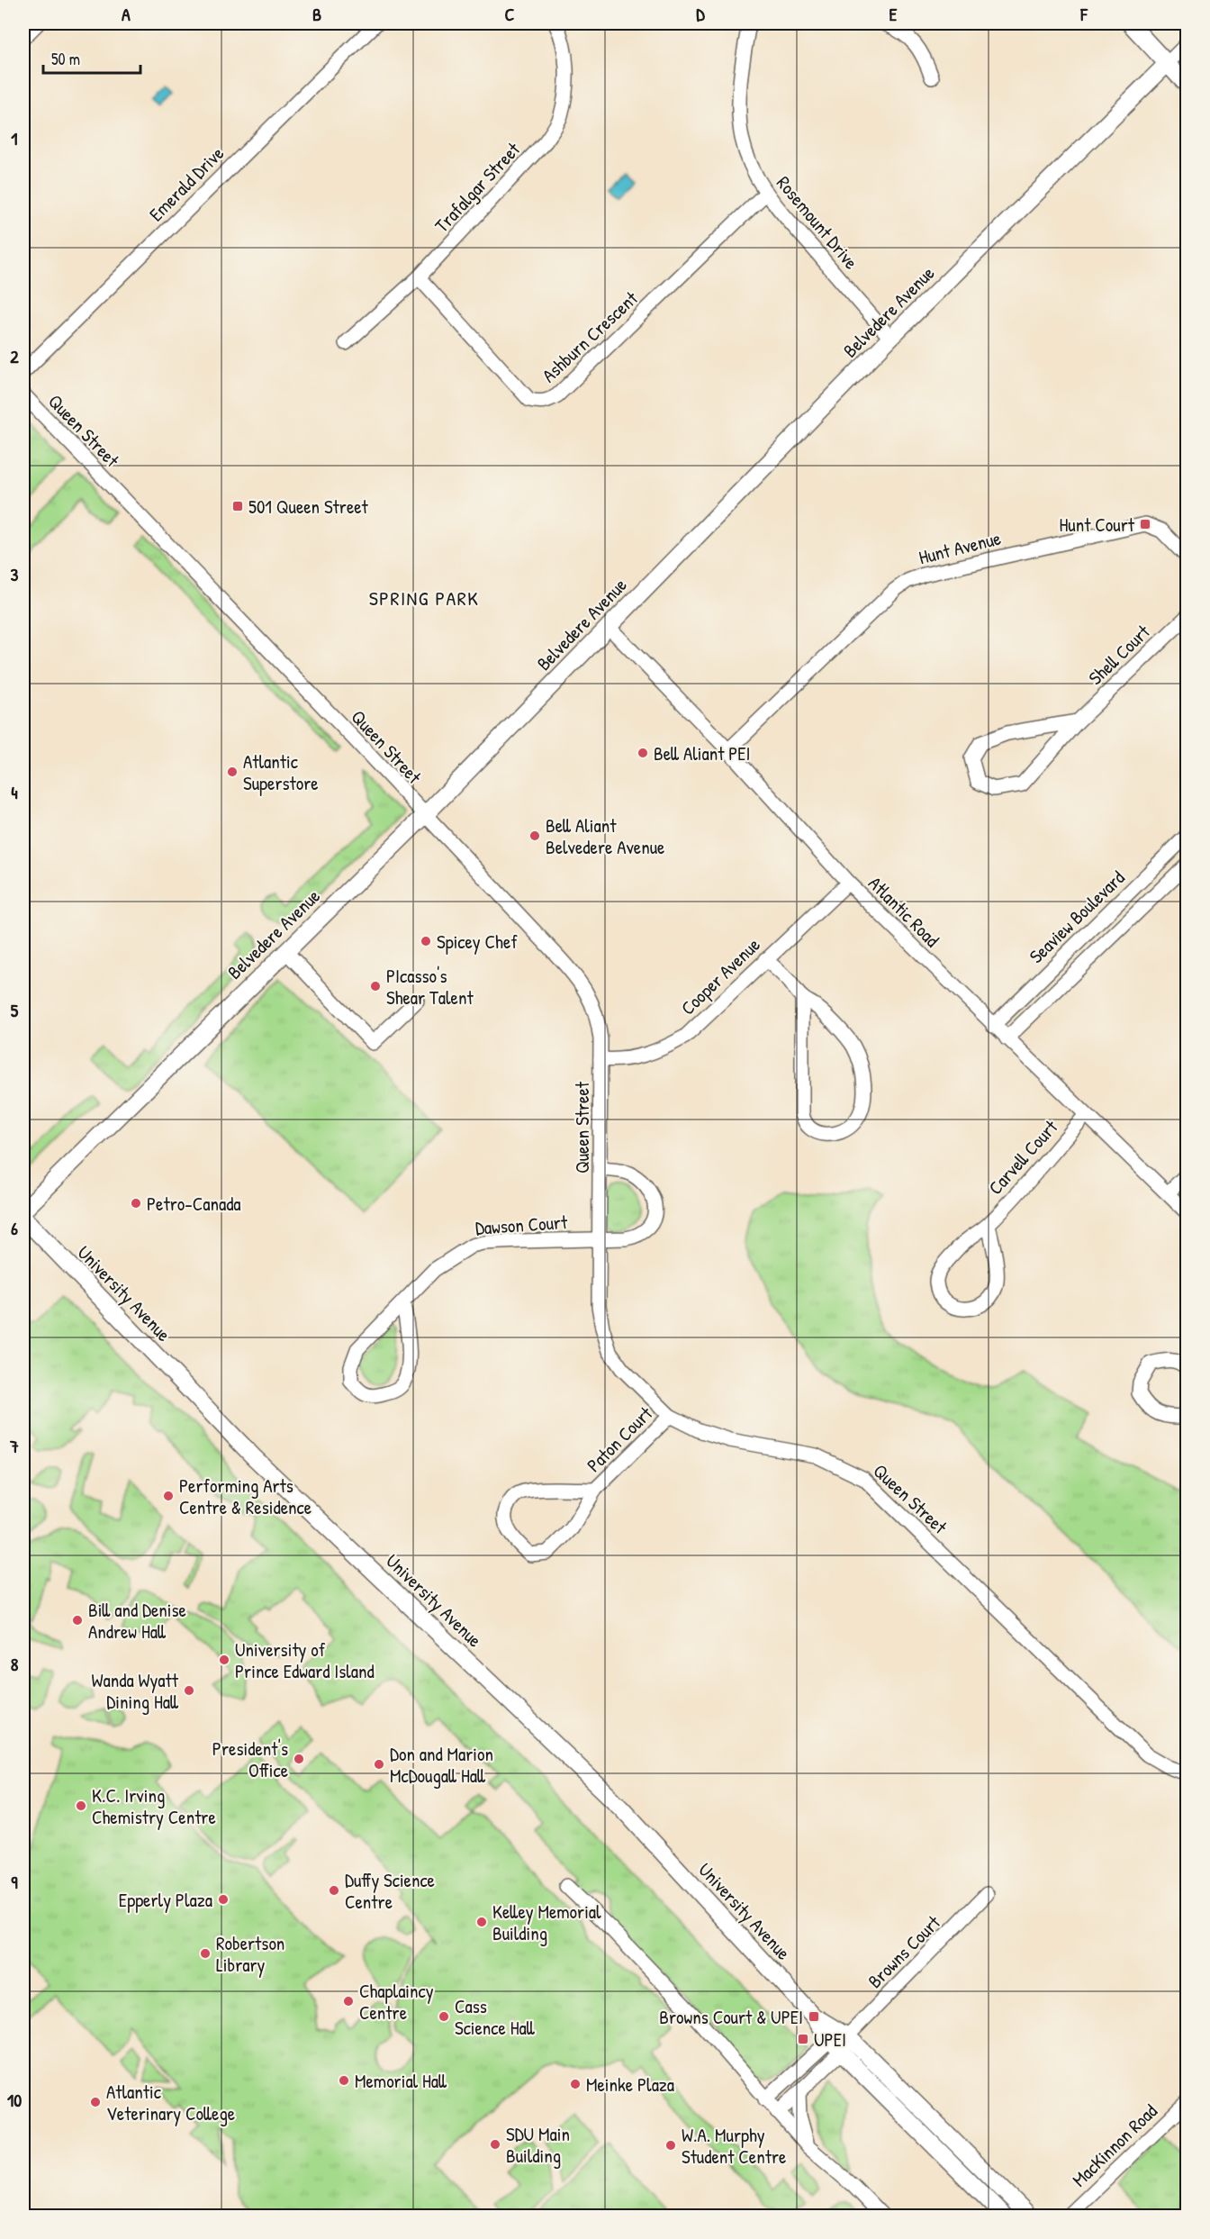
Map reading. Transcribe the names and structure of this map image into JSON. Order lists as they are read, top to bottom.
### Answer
{
  "streets": {
    "main road": ["Belvedere Avenue", "University Avenue"],
    "street": [
      "Emerald Drive",
      "Trafalgar Street",
      "Rosemount Drive",
      "Ashburn Crescent",
      "Queen Street",
      "Hunt Avenue",
      "Shell Court",
      "Atlantic Road",
      "Seaview Boulevard",
      "Cooper Avenue",
      "Carvell Court",
      "Dawson Court",
      "Paton Court",
      "Browns Court",
      "MacKinnon Road"
    ]
  },
  "crossings": [
    ["Trafalgar Street", "Ashburn Crescent"],
    ["Rosemount Drive", "Belvedere Avenue"],
    ["Rosemount Drive", "Ashburn Crescent"],
    ["Belvedere Avenue", "Queen Street"],
    ["Belvedere Avenue", "Atlantic Road"],
    ["Queen Street", "Cooper Avenue"],
    ["Queen Street", "Dawson Court"],
    ["Queen Street", "Paton Court"],
    ["Hunt Avenue", "Atlantic Road"],
    ["Atlantic Road", "Seaview Boulevard"],
    ["Atlantic Road", "Cooper Avenue"],
    ["Atlantic Road", "Carvell Court"],
    ["University Avenue", "Browns Court"]
  ],
  "districts": ["SPRING PARK"],
  "places": {
    "transit": [
      "501 Queen Street",
      "Hunt Court",
      "Browns Court & UPEI",
      "UPEI"
    ],
    "other": [
      "Bell Aliant PEI",
      "Atlantic Superstore",
      "Bell Aliant Belvedere Avenue",
      "Spicey Chef",
      "PIcasso's Shear Talent",
      "Petro-Canada",
      "Performing Arts Centre & Residence",
      "Bill and Denise Andrew Hall",
      "University of Prince Edward Island",
      "Wanda Wyatt Dining Hall",
      "President's Office",
      "Don and Marion McDougall Hall",
      "K.C. Irving Chemistry Centre",
      "Duffy Science Centre",
      "Epperly Plaza",
      "Kelley Memorial Building",
      "Robertson Library",
      "Chaplaincy Centre",
      "Cass Science Hall",
      "Memorial Hall",
      "Meinke Plaza",
      "Atlantic Veterinary College",
      "SDU Main Building",
      "W.A. Murphy Student Centre"
    ]
  },
  "scale_bar": "50 m",
  "grid": {
    "columns": [
      "A",
      "B",
      "C",
      "D",
      "E",
      "F"
    ],
    "rows": [
      "1",
      "2",
      "3",
      "4",
      "5",
      "6",
      "7",
      "8",
      "9",
      "10"
    ]
  }
}
